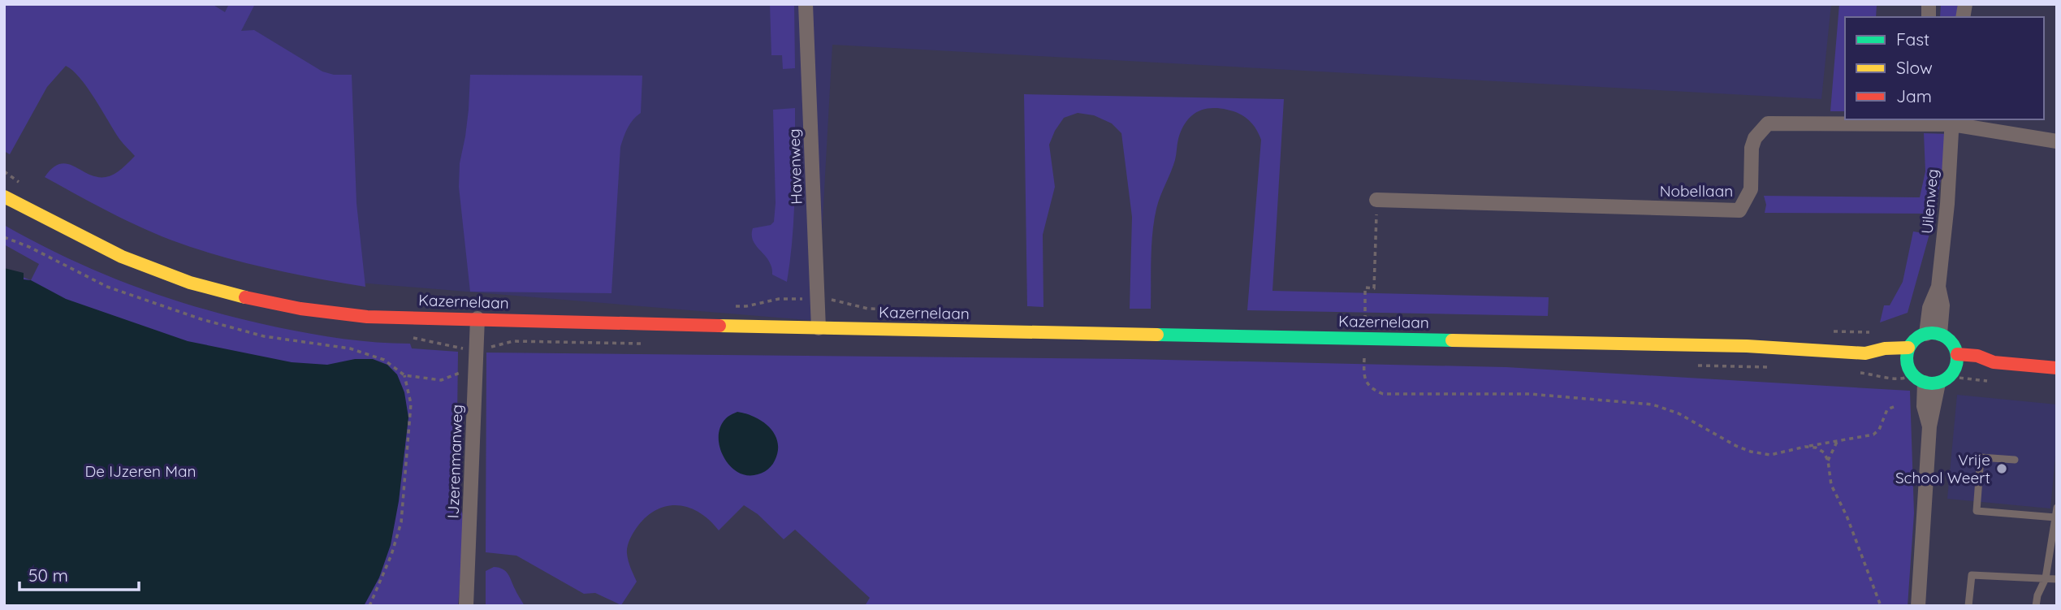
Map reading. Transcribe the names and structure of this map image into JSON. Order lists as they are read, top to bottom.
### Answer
{
  "streets": {
    "street": [
      "Havenweg",
      "Nobellaan",
      "Uilenweg",
      "Kazernelaan",
      "IJzerenmanweg"
    ]
  },
  "crossings": [
    ["Havenweg", "Kazernelaan"],
    ["Nobellaan", "Uilenweg"],
    ["Kazernelaan", "IJzerenmanweg"]
  ],
  "parks": ["De IJzeren Man"],
  "places": ["Vrije School Weert"],
  "legend": ["Fast", "Slow", "Jam"],
  "scale_bar": "50 m"
}
